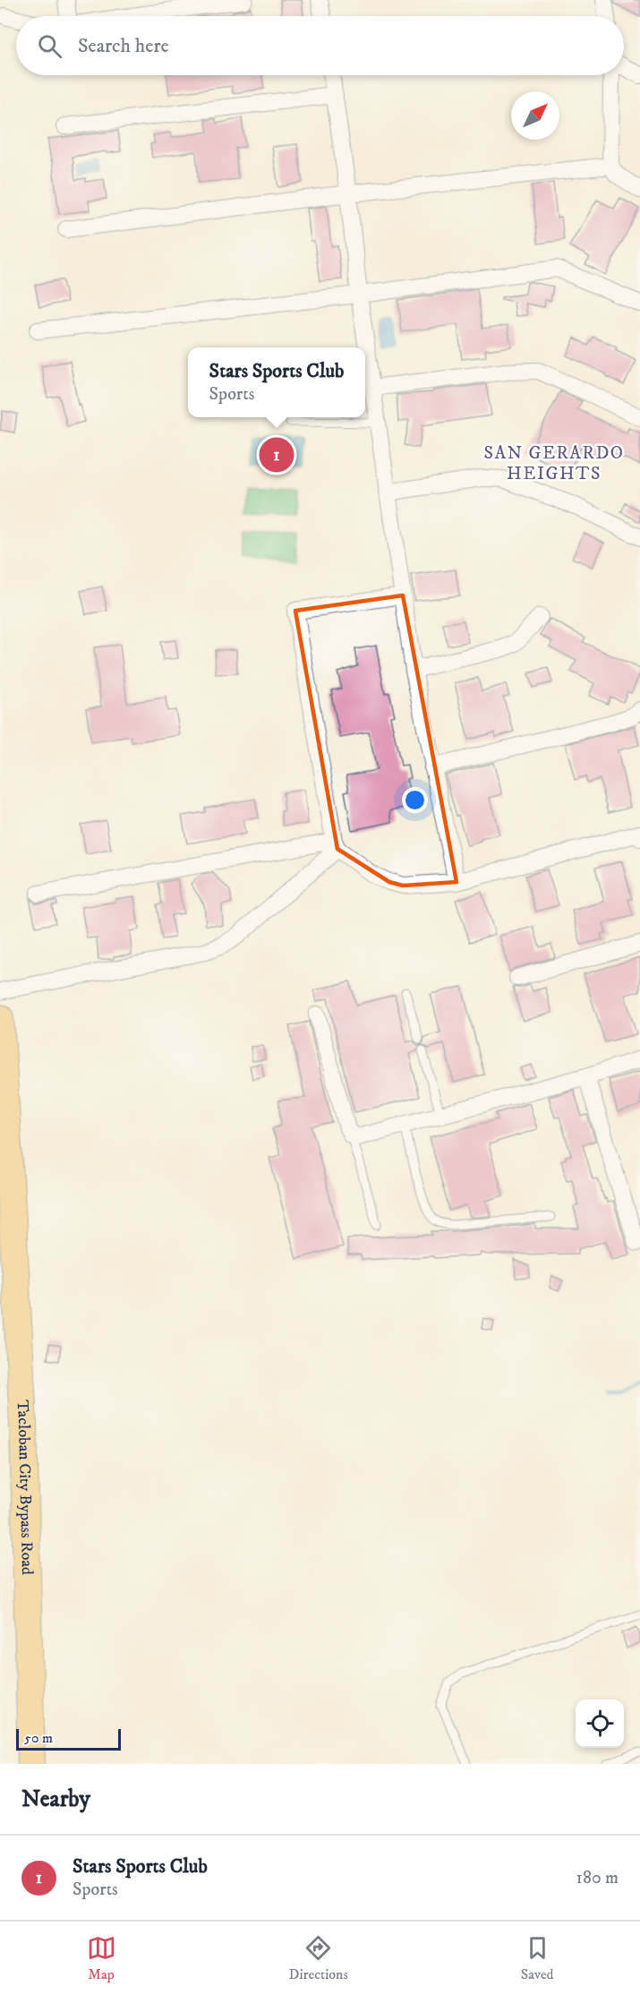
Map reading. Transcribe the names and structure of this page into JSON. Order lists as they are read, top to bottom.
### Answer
{
  "streets": {
    "highway": ["Tacloban City Bypass Road"]
  },
  "districts": ["SAN GERARDO HEIGHTS"],
  "scale_bar": "50 m",
  "north": "top right",
  "page": {
    "search": "Search here",
    "popup": ["Stars Sports Club", "Sports"],
    "pins": "1",
    "scale": "50 m",
    "heading": "Nearby",
    "list": [
      {
        "mark": "1",
        "name": "Stars Sports Club",
        "note": "Sports",
        "value": "180 m"
      }
    ],
    "nav": ["Map", "Directions", "Saved"]
  }
}
